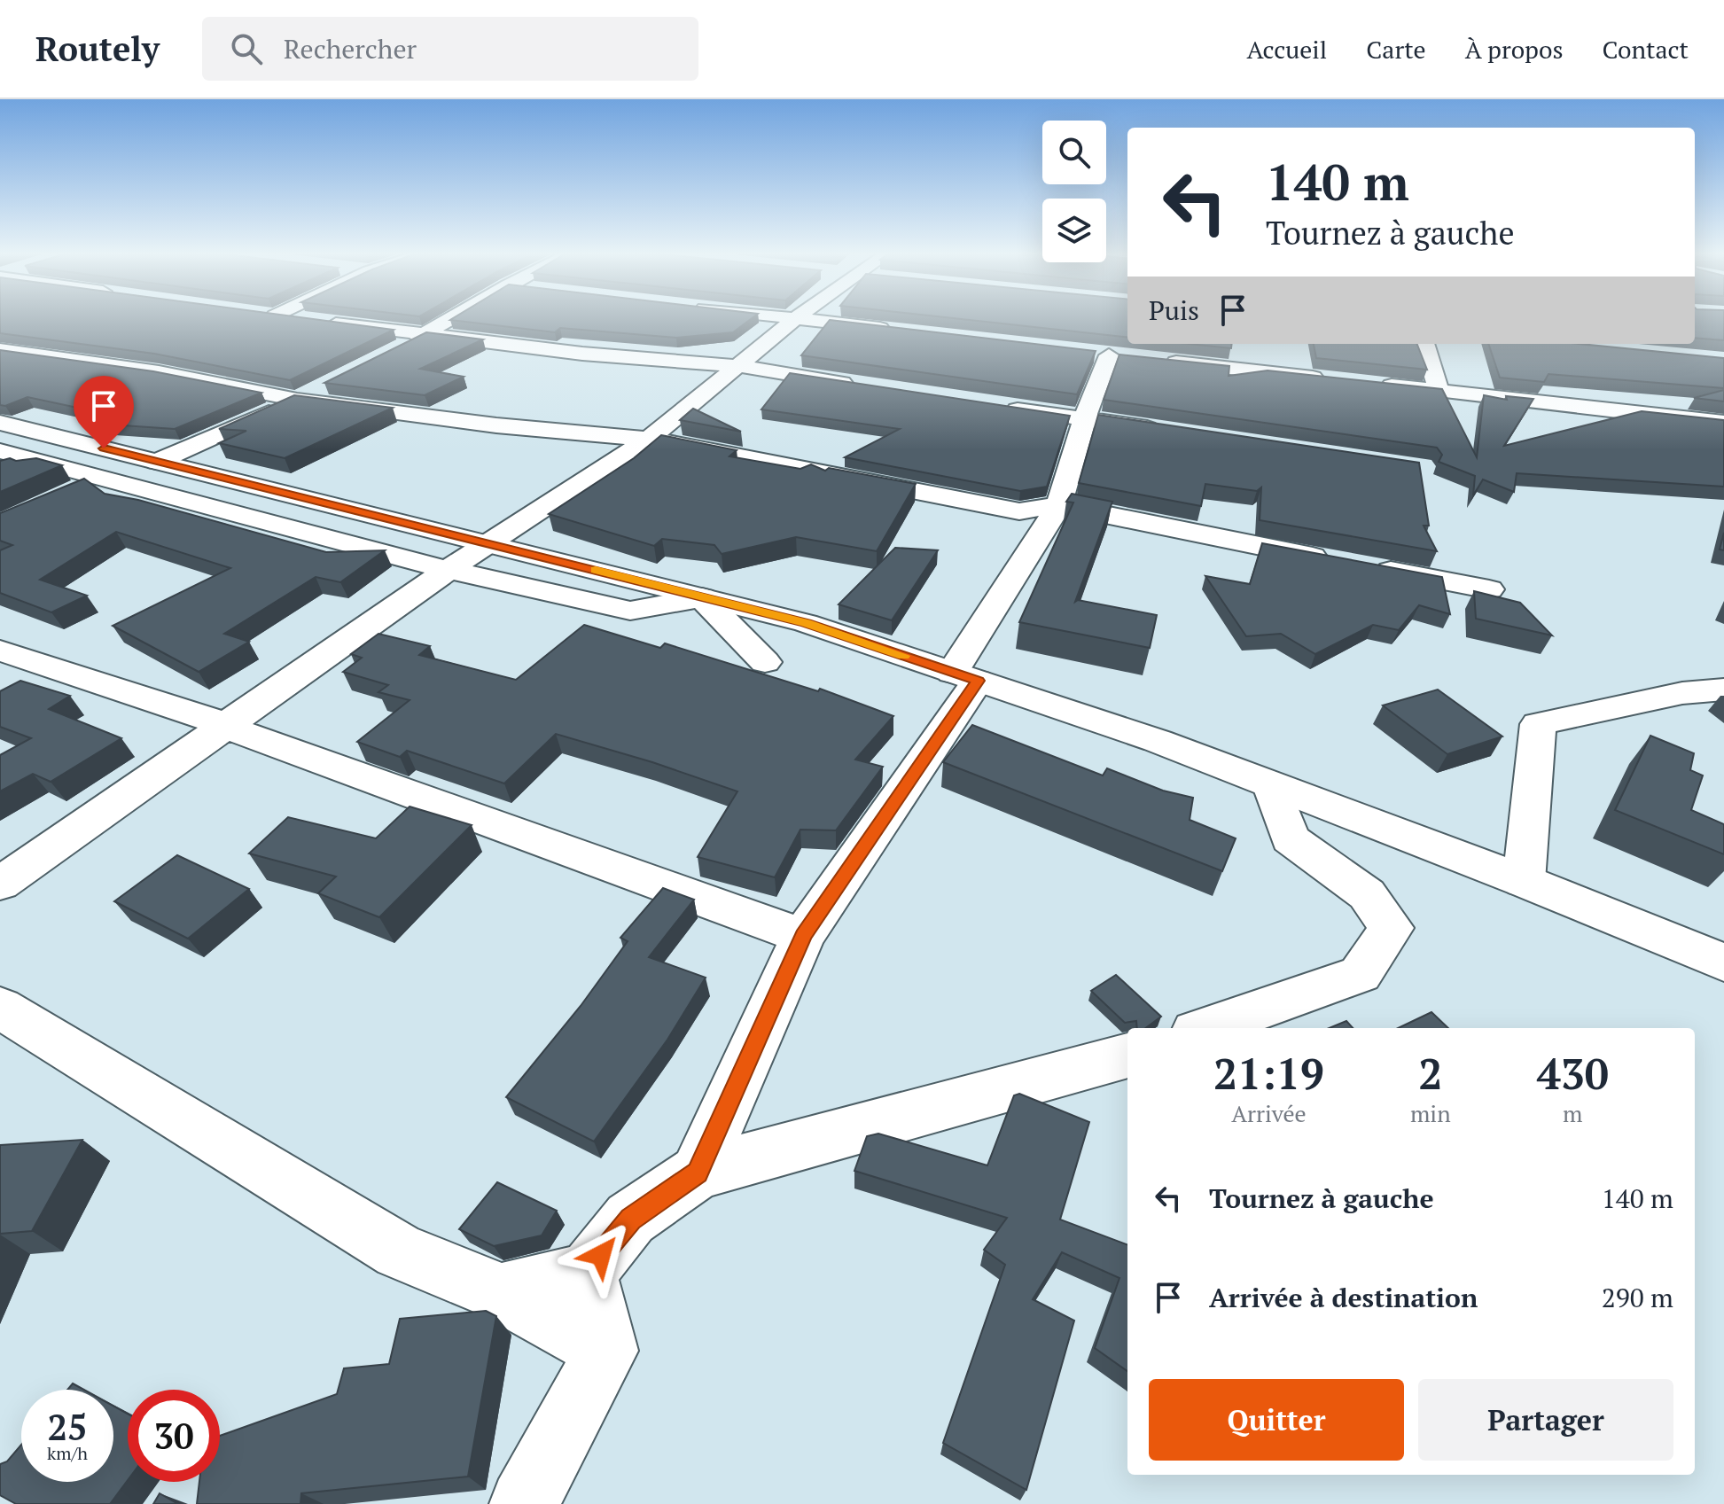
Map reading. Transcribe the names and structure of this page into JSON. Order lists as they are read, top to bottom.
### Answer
{
  "page": {
    "header": "Routely",
    "search": "Rechercher",
    "nav": [
      "Accueil",
      "Carte",
      "À propos",
      "Contact"
    ],
    "turn": ["140 m", "Tournez à gauche"],
    "then": "Puis",
    "eta": [
      "21:19",
      "Arrivée",
      "2",
      "min",
      "430",
      "m"
    ],
    "list": [
      {
        "name": "Tournez à gauche",
        "value": "140 m"
      },
      {
        "name": "Arrivée à destination",
        "value": "290 m"
      }
    ],
    "buttons": ["Quitter", "Partager"],
    "speed": "25 km/h",
    "limit": "30"
  }
}
